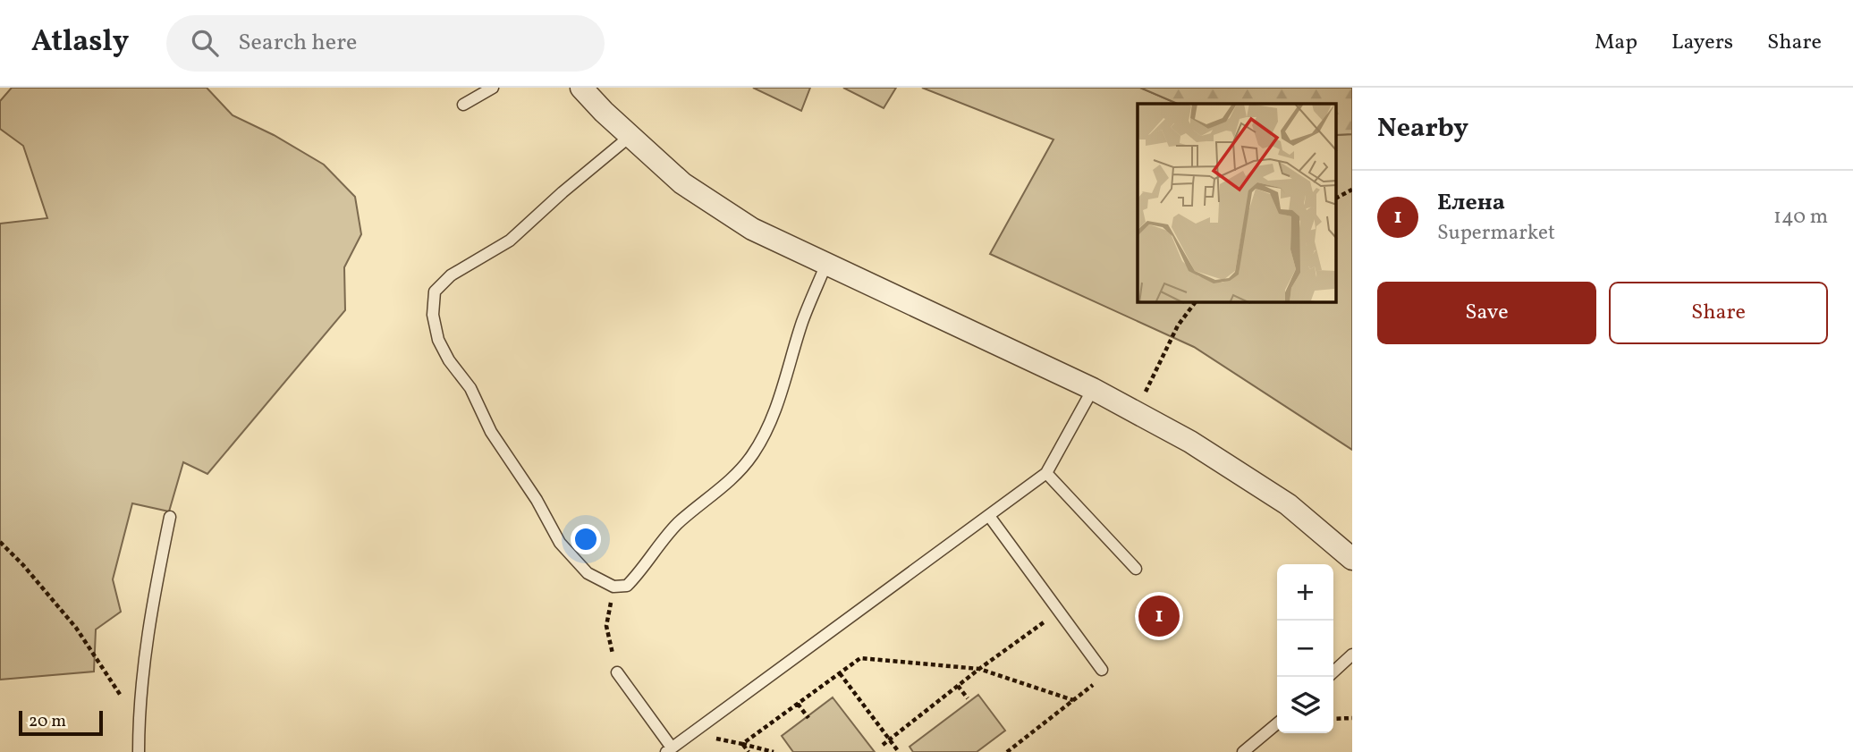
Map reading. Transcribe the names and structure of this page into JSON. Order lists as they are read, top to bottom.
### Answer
{
  "scale_bar": "20 m",
  "page": {
    "header": "Atlasly",
    "search": "Search here",
    "nav": ["Map", "Layers", "Share"],
    "heading": "Nearby",
    "list": [
      {
        "mark": "1",
        "name": "Елена",
        "note": "Supermarket",
        "value": "140 m"
      }
    ],
    "buttons": ["Save", "Share"],
    "map_buttons": ["+", "−"],
    "pins": "1",
    "scale": "20 m"
  }
}
